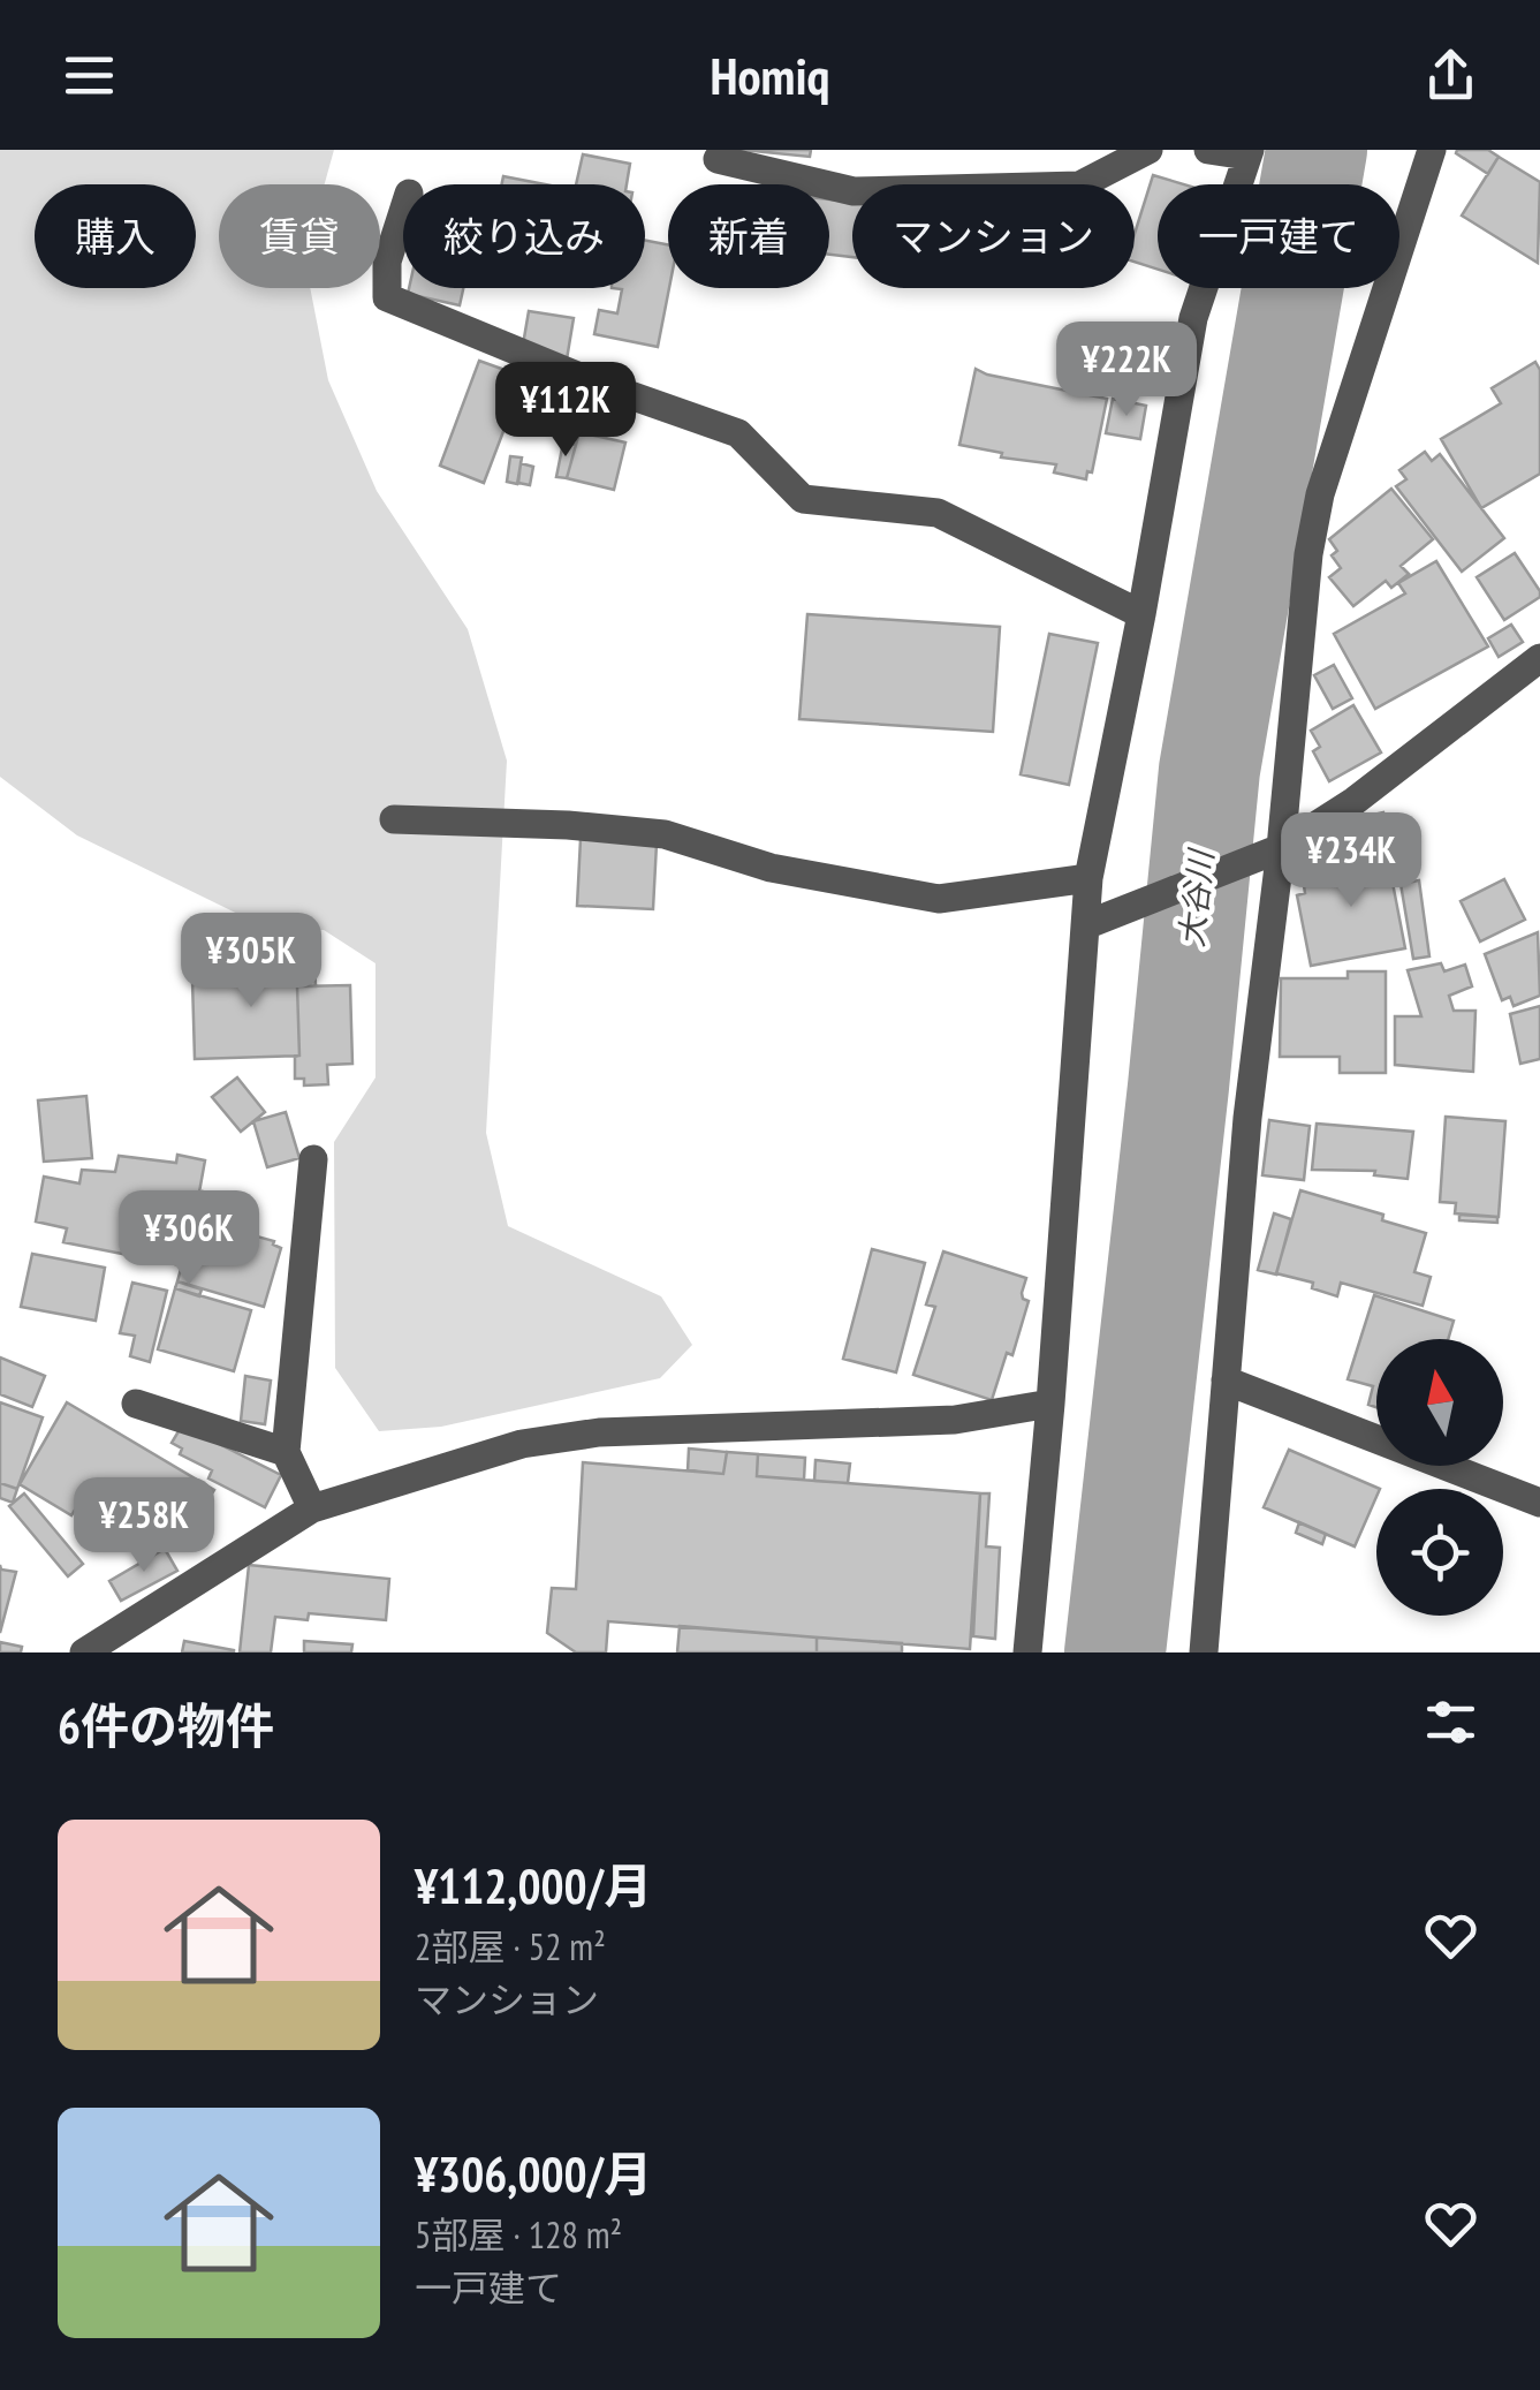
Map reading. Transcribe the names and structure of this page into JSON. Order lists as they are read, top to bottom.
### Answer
{
  "water": ["大谷川"],
  "north": "top",
  "page": {
    "header": "Homiq",
    "chip": [
      "購入",
      "賃貸",
      "絞り込み",
      "新着",
      "マンション",
      "一戸建て"
    ],
    "price": [
      "¥222K",
      "¥112K",
      "¥234K",
      "¥305K",
      "¥306K",
      "¥258K"
    ],
    "heading": "6件の物件",
    "list": [
      {
        "name": "¥112,000/月",
        "note": "2部屋 · 52 m² · マンション"
      },
      {
        "name": "¥306,000/月",
        "note": "5部屋 · 128 m² · 一戸建て"
      }
    ]
  }
}
